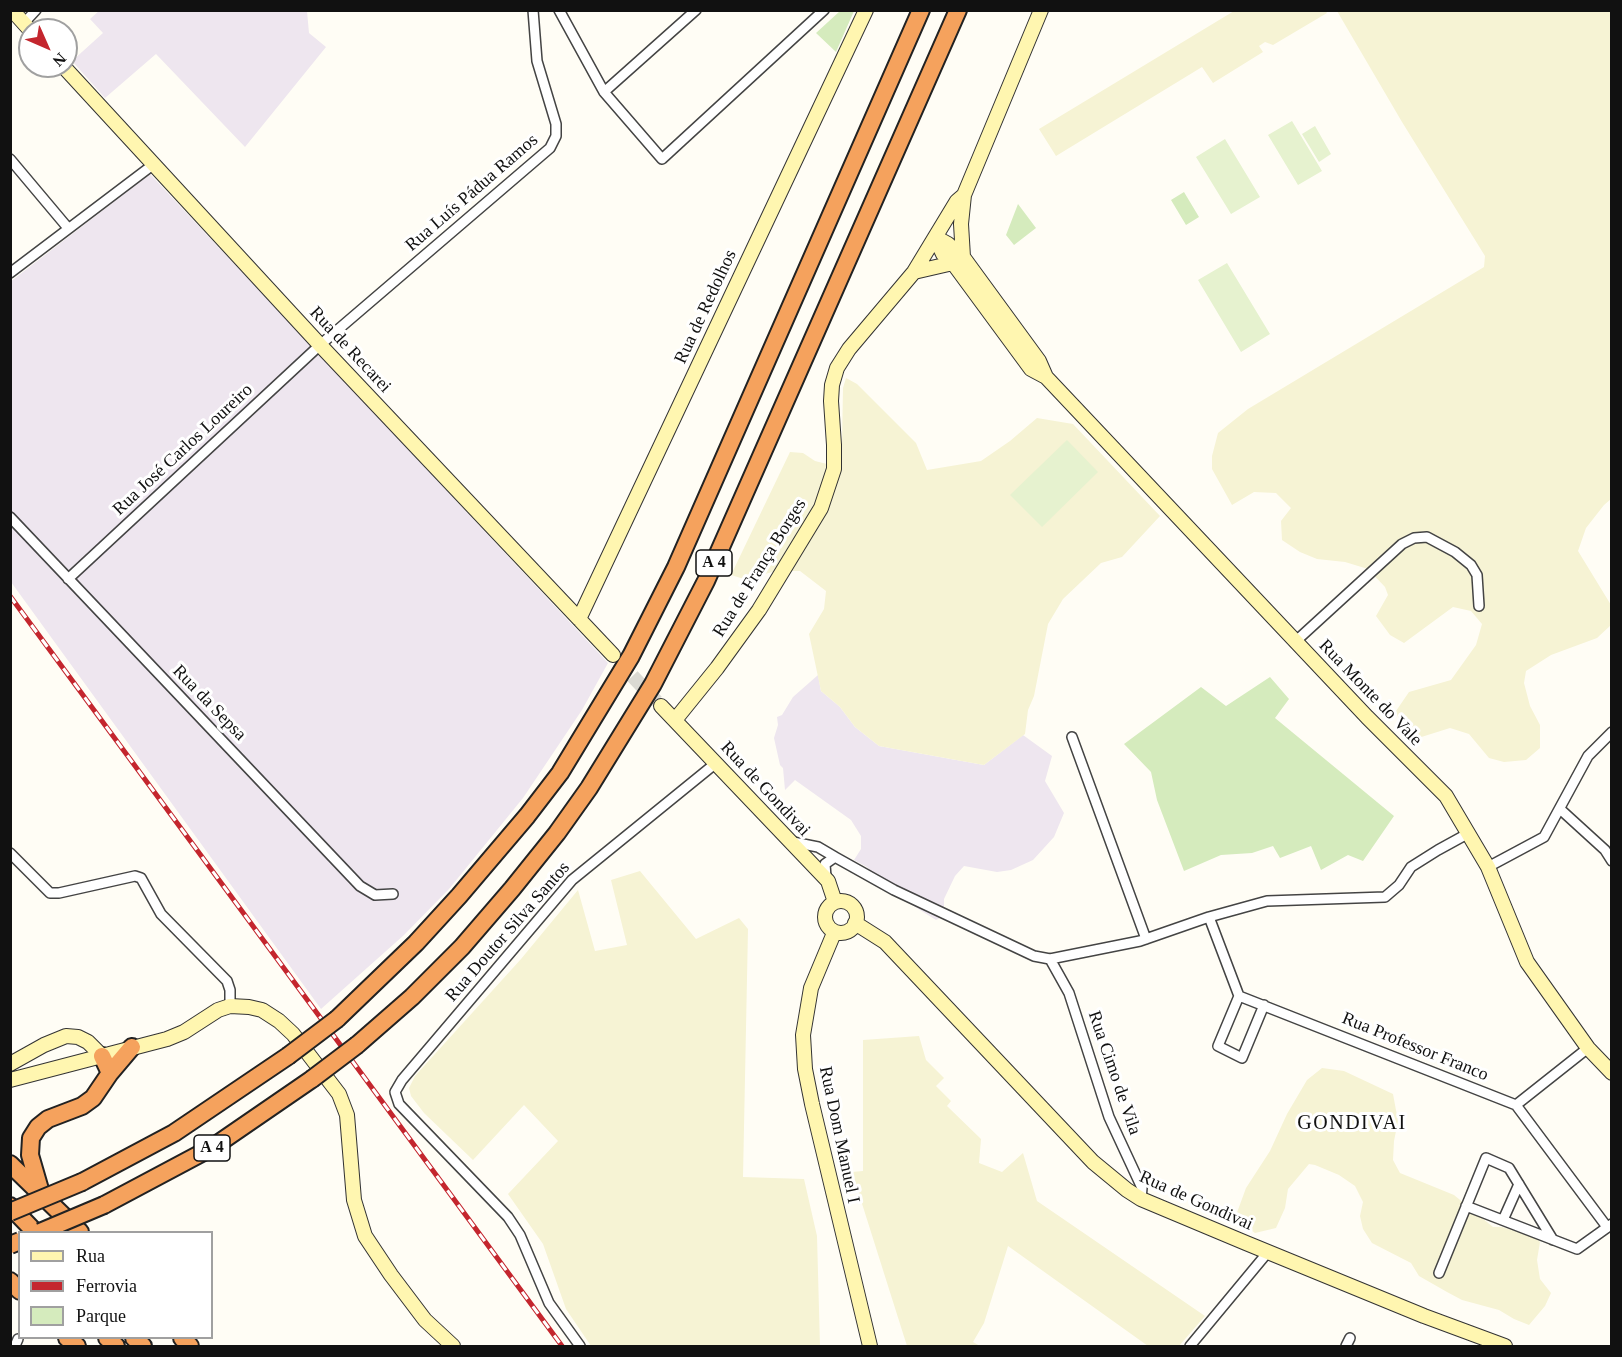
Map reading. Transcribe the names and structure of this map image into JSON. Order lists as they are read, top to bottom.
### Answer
{
  "streets": {
    "highway": ["A 4"],
    "street": [
      "Rua Luís Pádua Ramos",
      "Rua de Redolhos",
      "Rua de Recarei",
      "Rua José Carlos Loureiro",
      "Rua de França Borges",
      "Rua Monte do Vale",
      "Rua da Sepsa",
      "Rua de Gondivai",
      "Rua Doutor Silva Santos",
      "Rua Professor Franco",
      "Rua Cimo de Vila",
      "Rua Dom Manuel I"
    ]
  },
  "crossings": [
    ["Rua Luís Pádua Ramos", "Rua de Recarei"],
    ["Rua Luís Pádua Ramos", "Rua José Carlos Loureiro"],
    ["Rua de Redolhos", "Rua de Recarei"],
    ["Rua de Recarei", "Rua José Carlos Loureiro"],
    ["Rua José Carlos Loureiro", "Rua da Sepsa"],
    ["Rua de França Borges", "Rua Monte do Vale"],
    ["Rua de França Borges", "Rua de Gondivai"],
    ["Rua de Gondivai", "Rua Doutor Silva Santos"],
    ["Rua de Gondivai", "Rua Cimo de Vila"],
    ["Rua de Gondivai", "Rua Dom Manuel I"]
  ],
  "districts": ["GONDIVAI"],
  "legend": ["Rua", "Ferrovia", "Parque"],
  "north": "bottom right"
}
